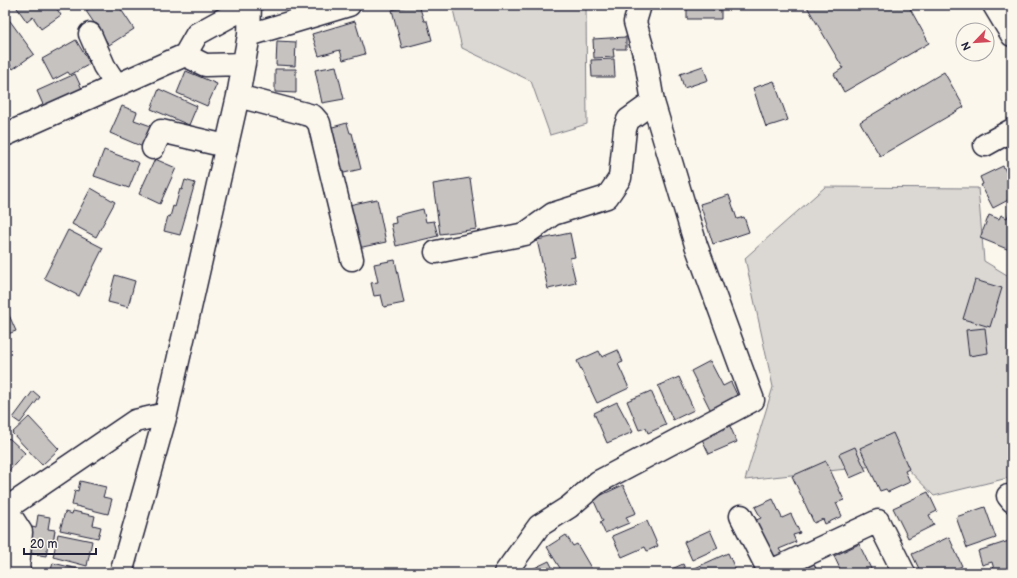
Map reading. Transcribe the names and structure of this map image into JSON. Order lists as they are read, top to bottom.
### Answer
{
  "scale_bar": "20 m",
  "north": "bottom left"
}
